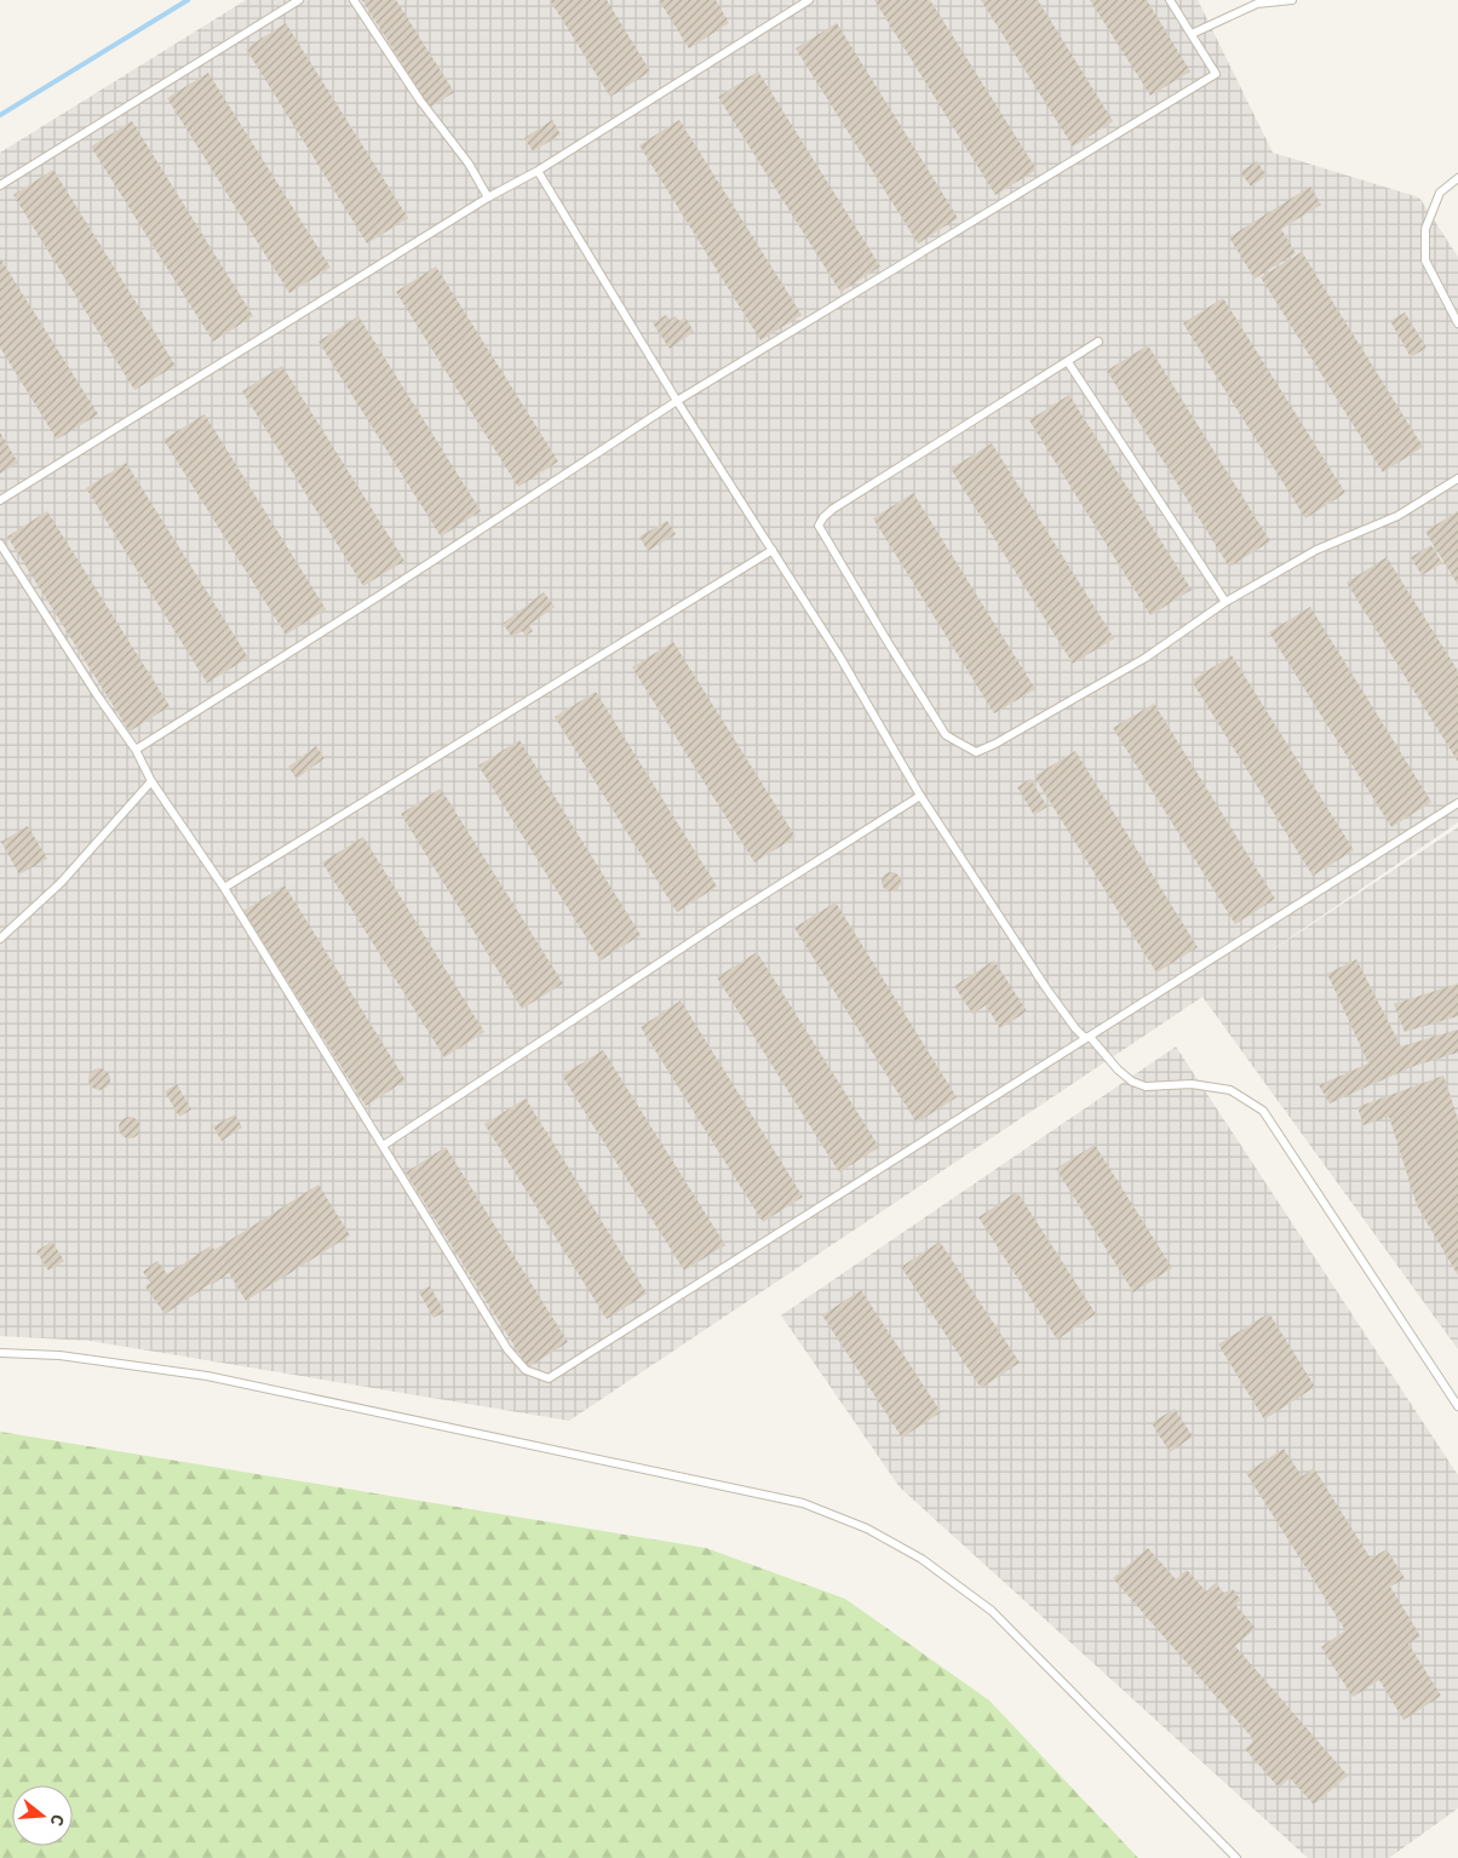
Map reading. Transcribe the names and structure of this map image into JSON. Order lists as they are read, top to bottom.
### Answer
{
  "north": "right"
}
